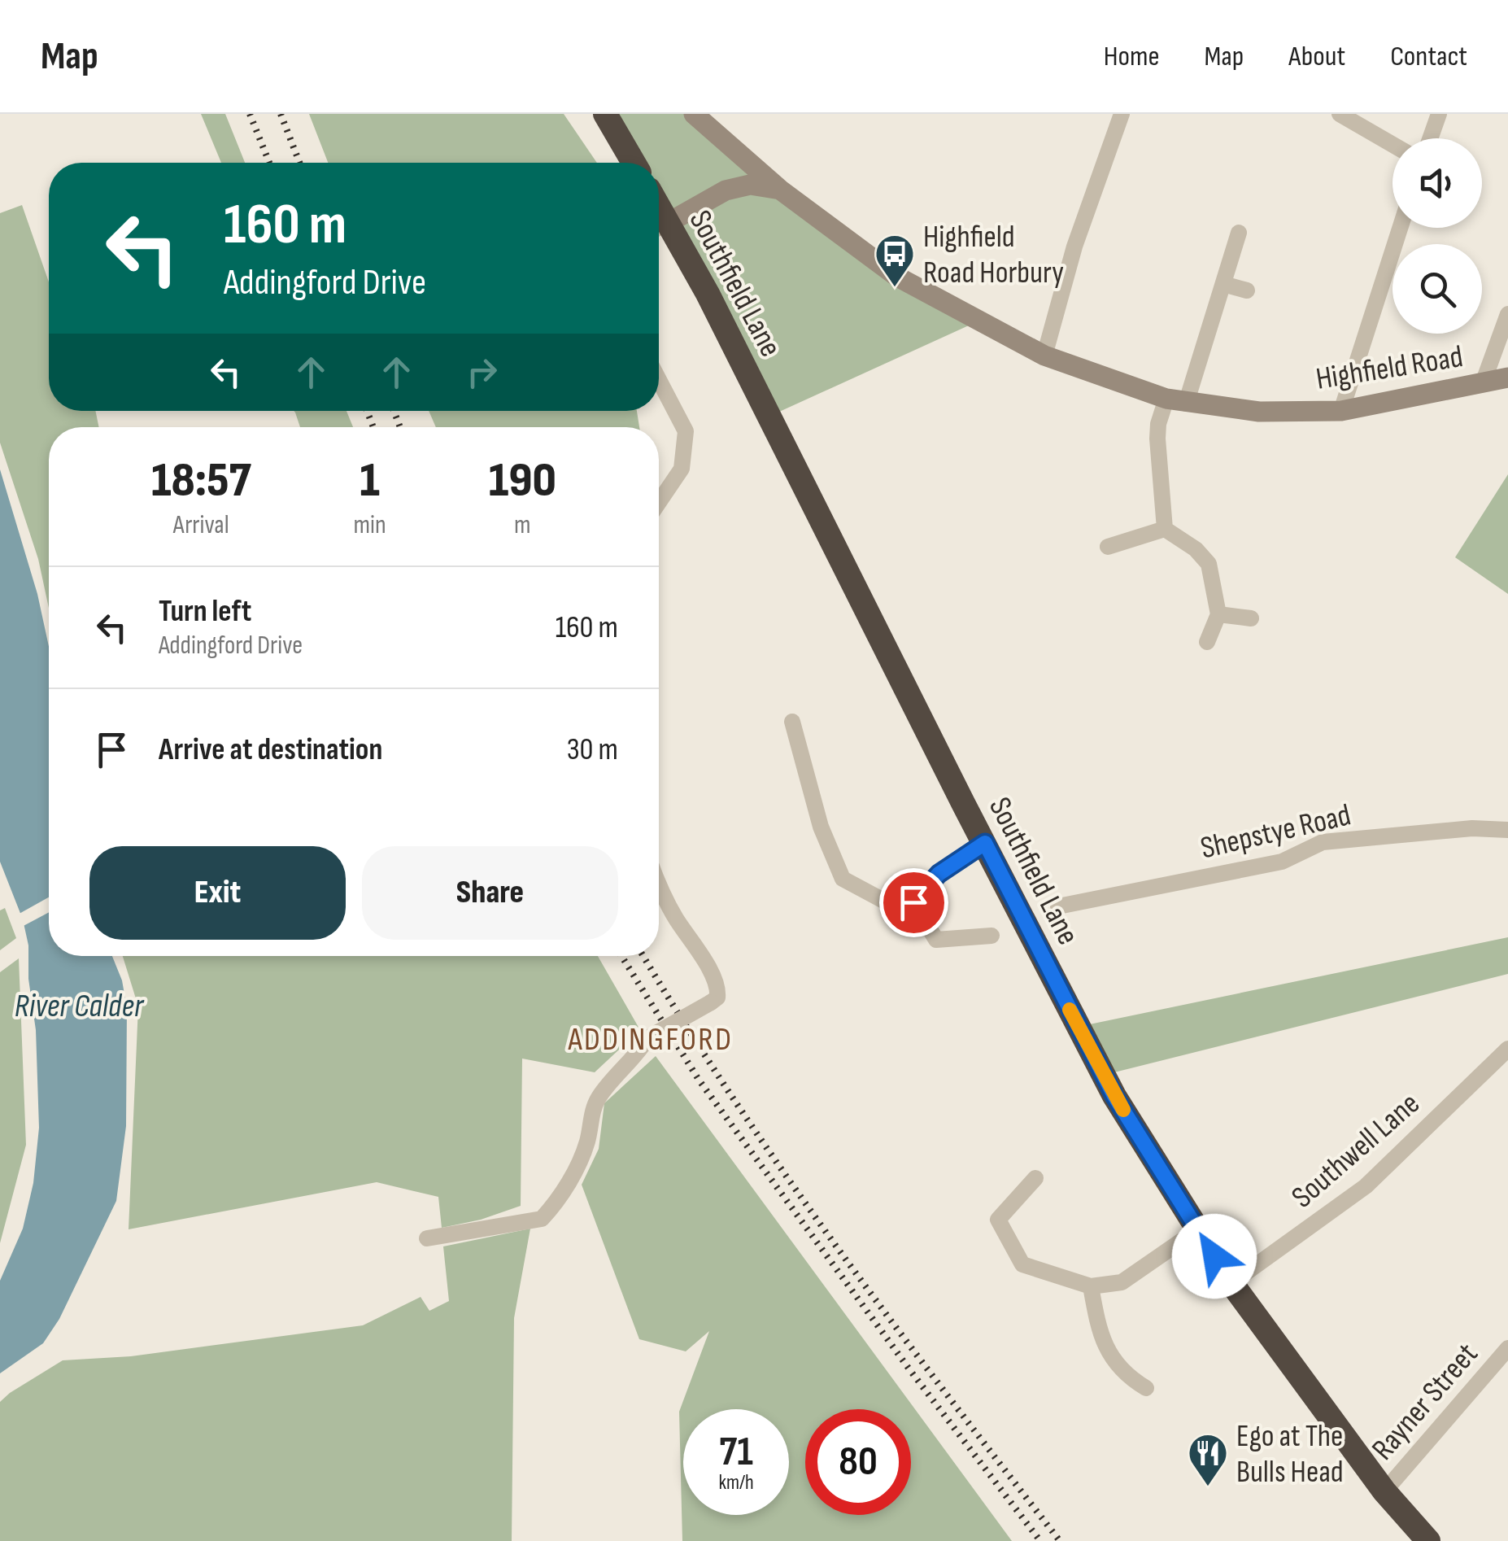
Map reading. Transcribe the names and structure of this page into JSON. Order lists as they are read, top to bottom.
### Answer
{
  "streets": {
    "highway": ["Southfield Lane"],
    "main road": ["Highfield Road"],
    "street": ["Shepstye Road", "Southwell Lane", "Rayner Street"]
  },
  "crossings": [
    ["Southfield Lane", "Southwell Lane"],
    ["Southfield Lane", "Rayner Street"]
  ],
  "districts": ["ADDINGFORD"],
  "water": ["River Calder"],
  "places": {
    "bus stop": ["Highfield Road Horbury"],
    "restaurant": ["Ego at The Bulls Head"]
  },
  "page": {
    "header": "Map",
    "nav": [
      "Home",
      "Map",
      "About",
      "Contact"
    ],
    "turn": ["160 m", "Addingford Drive"],
    "eta": [
      "18:57",
      "Arrival",
      "1",
      "min",
      "190",
      "m"
    ],
    "list": [
      {
        "name": "Turn left",
        "note": "Addingford Drive",
        "value": "160 m"
      },
      {
        "name": "Arrive at destination",
        "value": "30 m"
      }
    ],
    "buttons": ["Exit", "Share"],
    "speed": "71 km/h",
    "limit": "80"
  }
}
